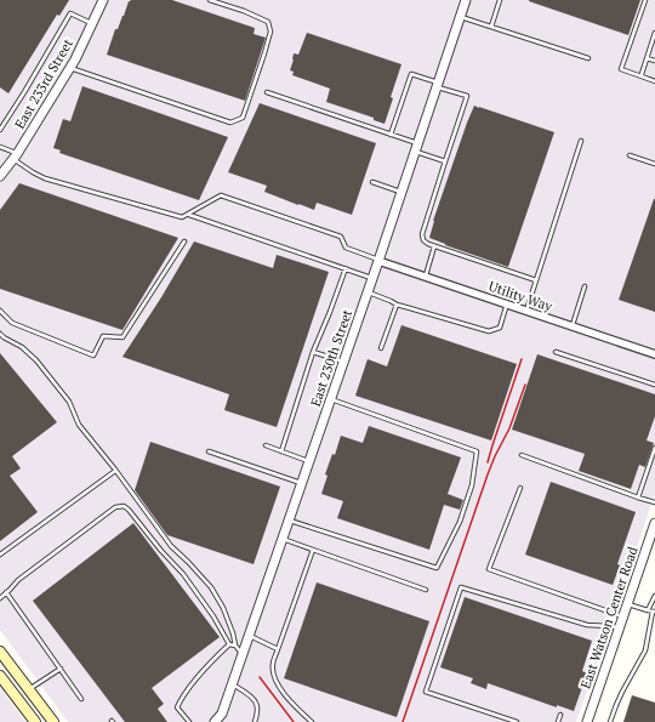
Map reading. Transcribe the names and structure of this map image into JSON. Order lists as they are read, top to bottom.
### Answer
{
  "streets": {
    "street": [
      "East 233rd Street",
      "Utility Way",
      "East 230th Street",
      "East Watson Center Road"
    ]
  },
  "crossings": [
    ["Utility Way", "East 230th Street"]
  ]
}
